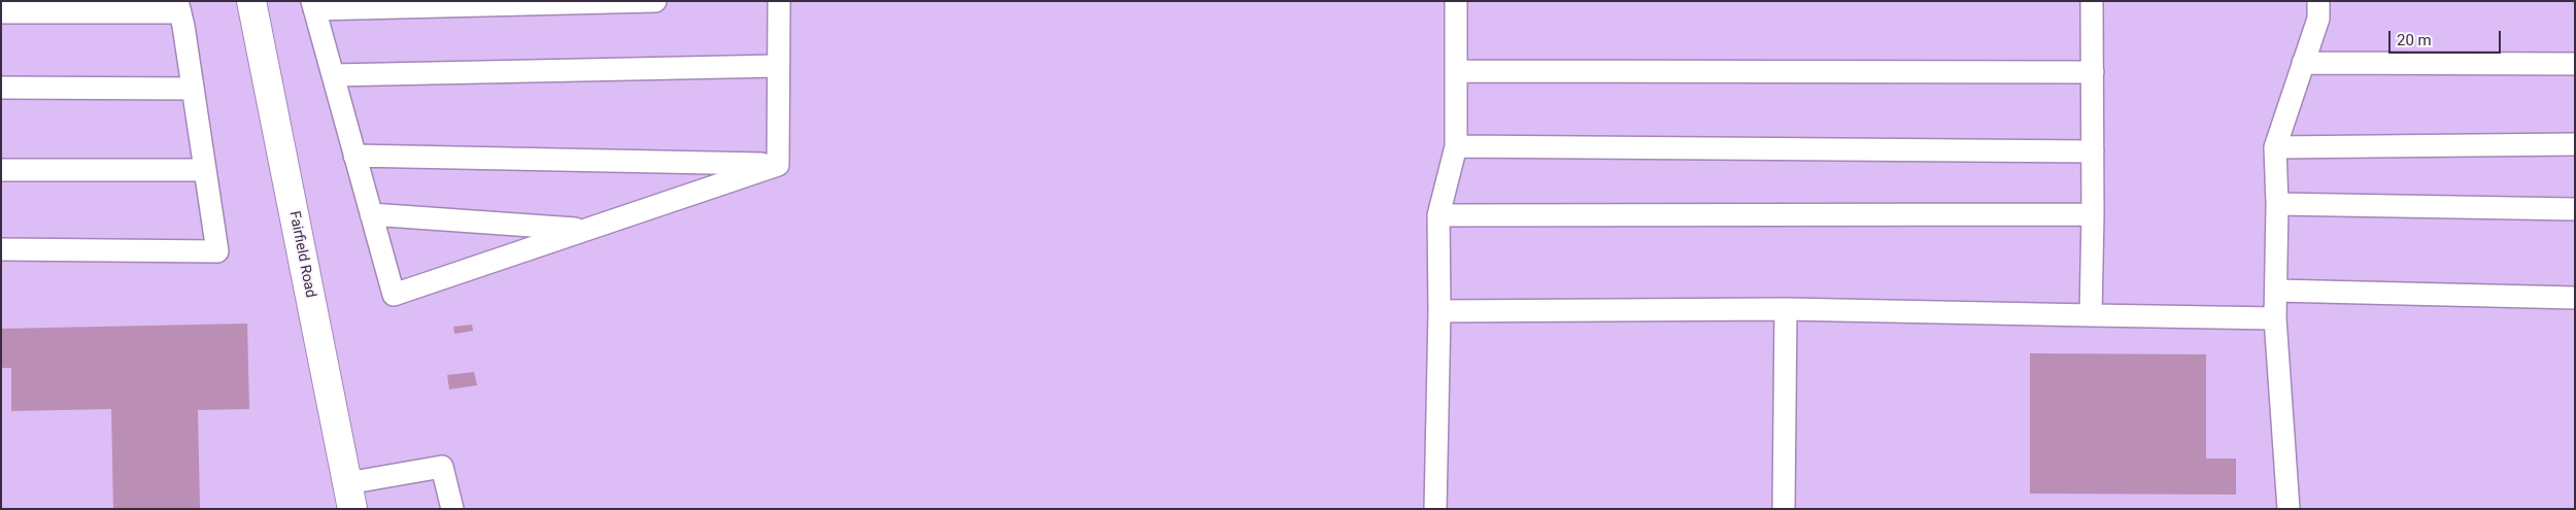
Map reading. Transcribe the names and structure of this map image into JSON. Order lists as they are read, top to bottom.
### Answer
{
  "streets": {
    "street": ["Fairfield Road"]
  },
  "scale_bar": "20 m"
}
